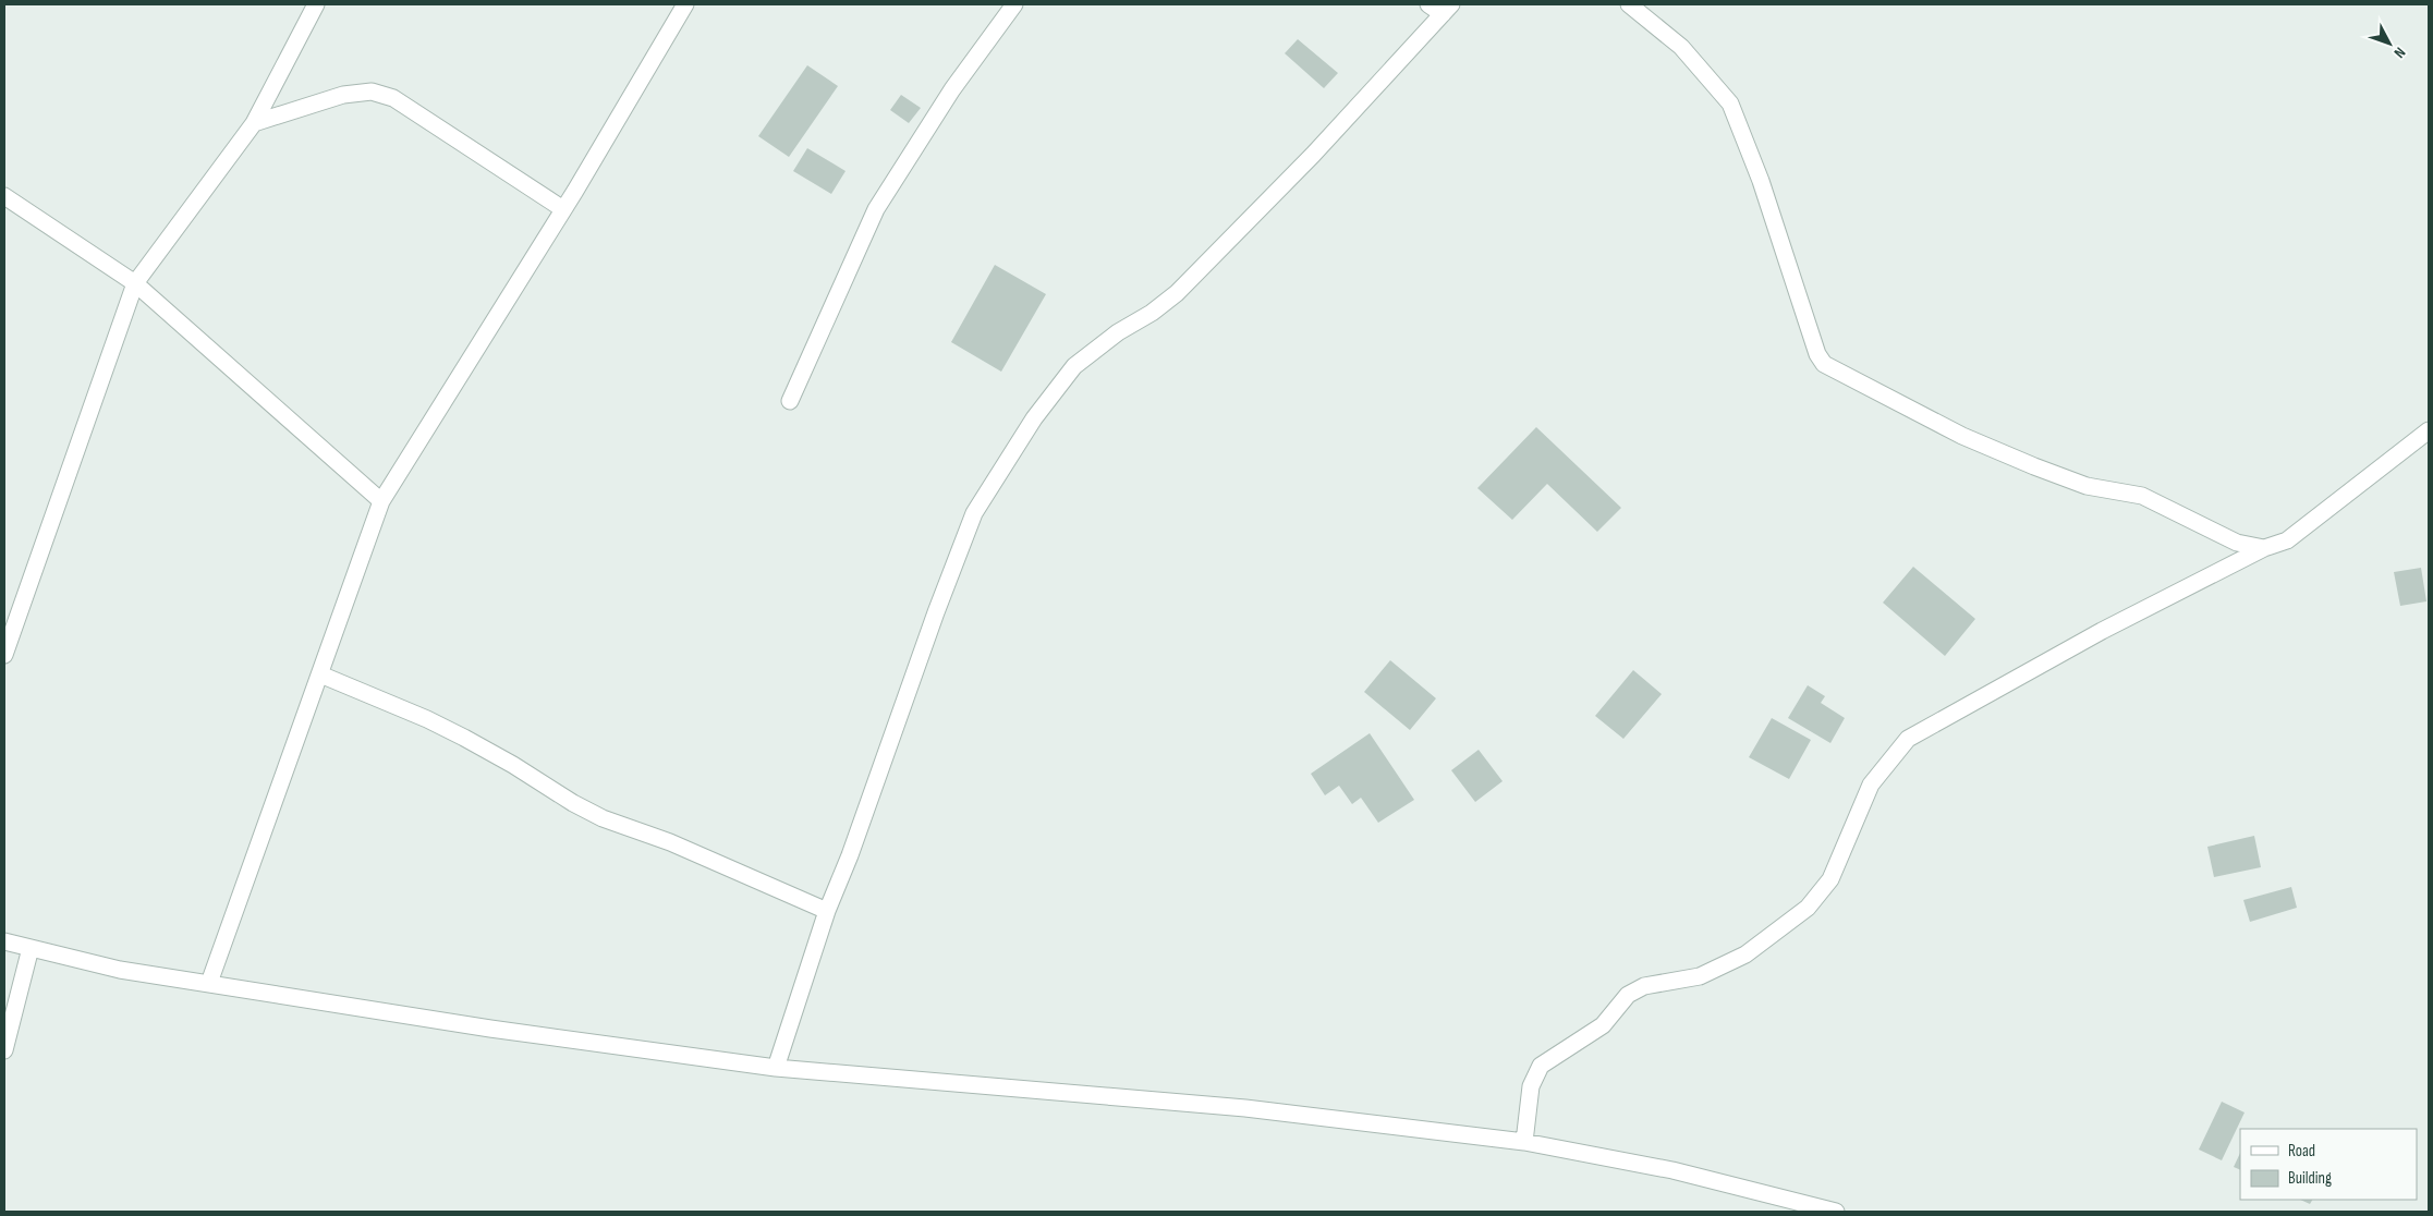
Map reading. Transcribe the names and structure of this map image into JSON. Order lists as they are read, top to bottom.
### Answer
{
  "legend": ["Road", "Building"],
  "north": "bottom right"
}
